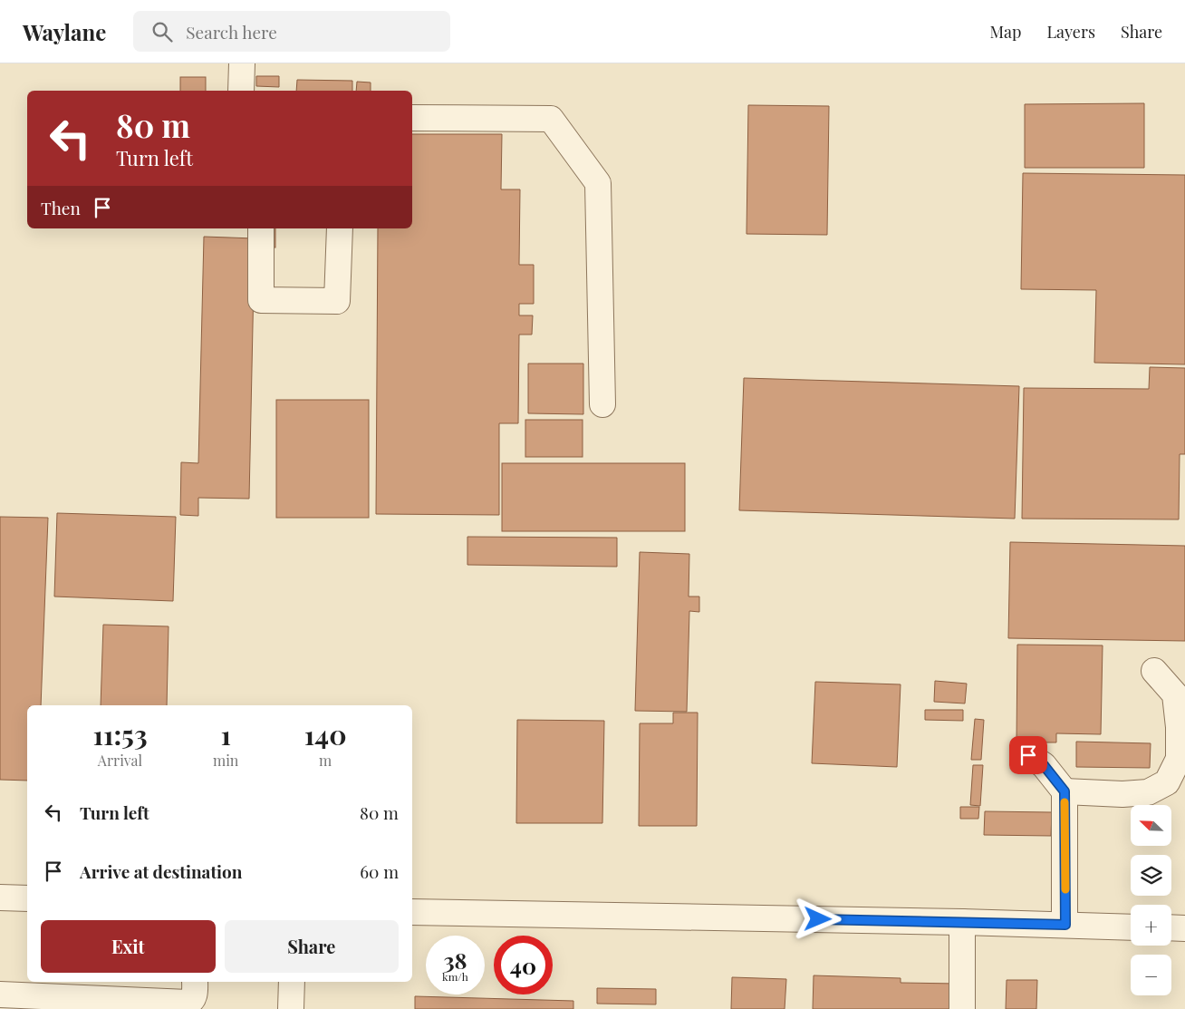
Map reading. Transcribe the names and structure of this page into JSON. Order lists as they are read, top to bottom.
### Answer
{
  "north": "top left",
  "page": {
    "header": "Waylane",
    "search": "Search here",
    "nav": ["Map", "Layers", "Share"],
    "turn": ["80 m", "Turn left"],
    "then": "Then",
    "eta": [
      "11:53",
      "Arrival",
      "1",
      "min",
      "140",
      "m"
    ],
    "list": [
      {
        "name": "Turn left",
        "value": "80 m"
      },
      {
        "name": "Arrive at destination",
        "value": "60 m"
      }
    ],
    "map_buttons": ["+", "−"],
    "buttons": ["Exit", "Share"],
    "speed": "38 km/h",
    "limit": "40"
  }
}
